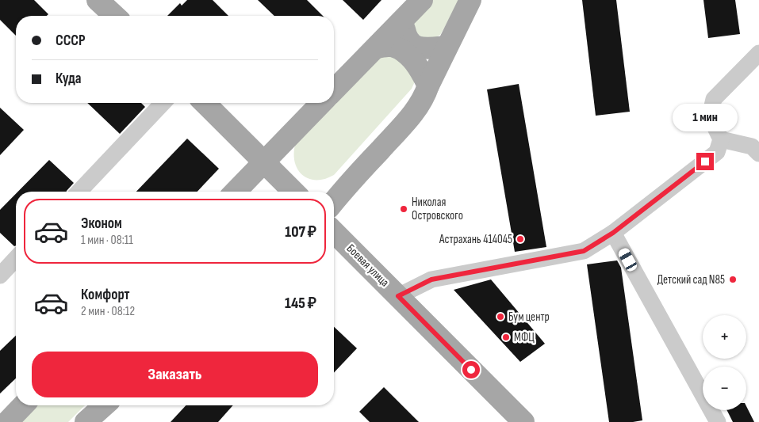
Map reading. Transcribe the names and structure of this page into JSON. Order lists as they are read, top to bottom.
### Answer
{
  "streets": {
    "main road": ["Боевая улица"]
  },
  "places": [
    "Николая Островского",
    "Астрахань 414045",
    "Детский сад N85",
    "Бум центр",
    "МФЦ"
  ],
  "page": {
    "banner": ["СССР", "Куда"],
    "bubble": "1 мин",
    "list": [
      {
        "name": "Эконом",
        "note": "1 мин · 08:11",
        "value": "107 ₽"
      },
      {
        "name": "Комфорт",
        "note": "2 мин · 08:12",
        "value": "145 ₽"
      }
    ],
    "map_buttons": ["+", "−"],
    "buttons": "Заказать"
  }
}
